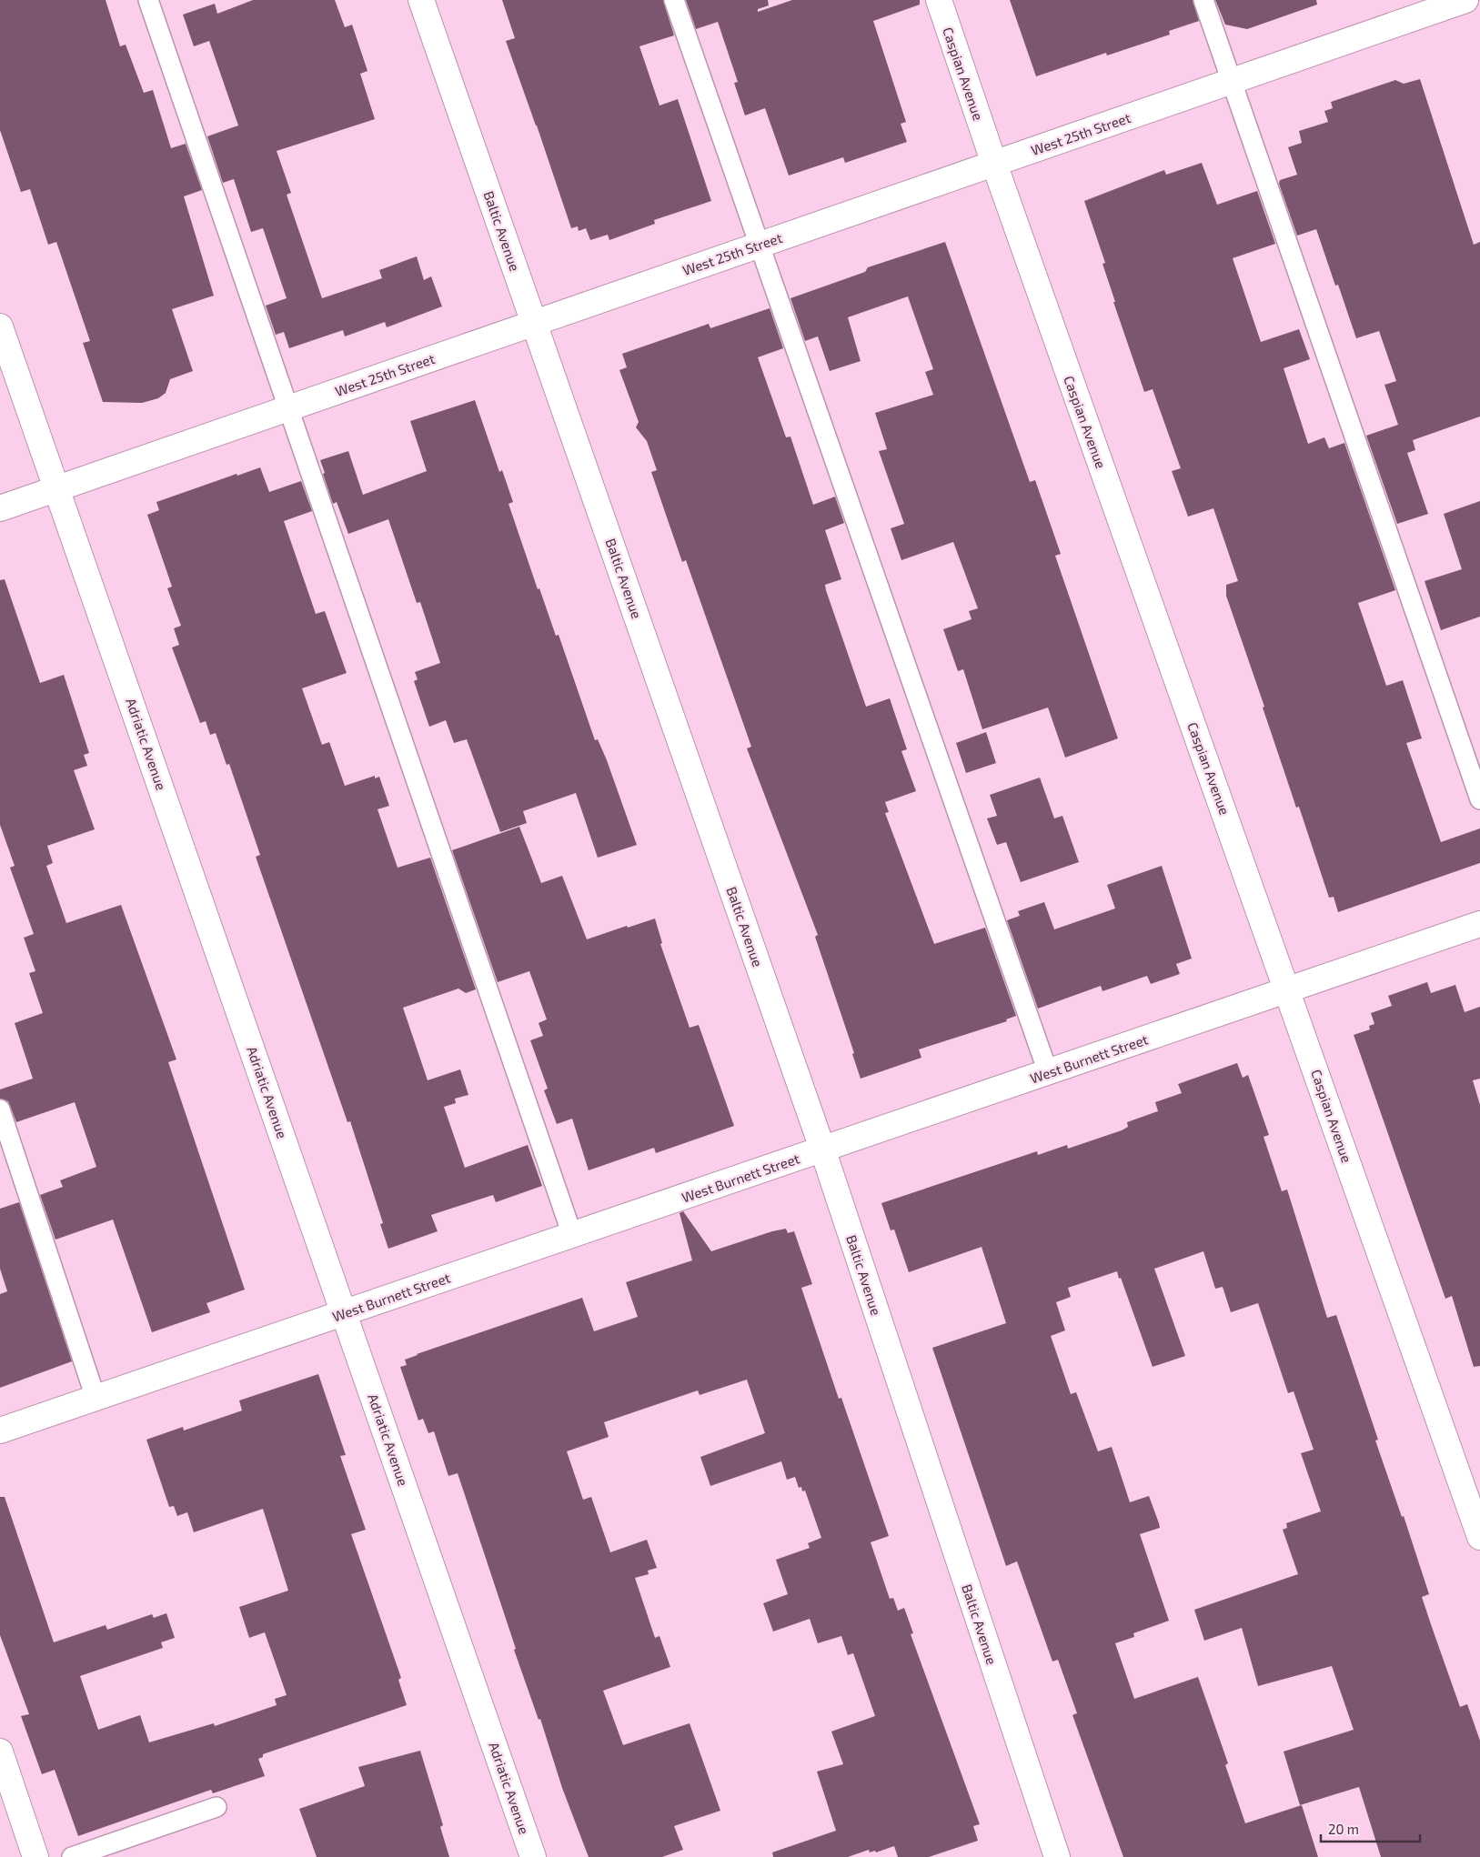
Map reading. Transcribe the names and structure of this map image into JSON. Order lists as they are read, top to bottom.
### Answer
{
  "streets": {
    "street": [
      "Caspian Avenue",
      "West 25th Street",
      "Baltic Avenue",
      "Adriatic Avenue",
      "West Burnett Street"
    ]
  },
  "crossings": [
    ["Caspian Avenue", "West 25th Street"],
    ["Caspian Avenue", "West Burnett Street"],
    ["West 25th Street", "Baltic Avenue"],
    ["West 25th Street", "Adriatic Avenue"],
    ["Baltic Avenue", "West Burnett Street"],
    ["Adriatic Avenue", "West Burnett Street"]
  ],
  "scale_bar": "20 m"
}
